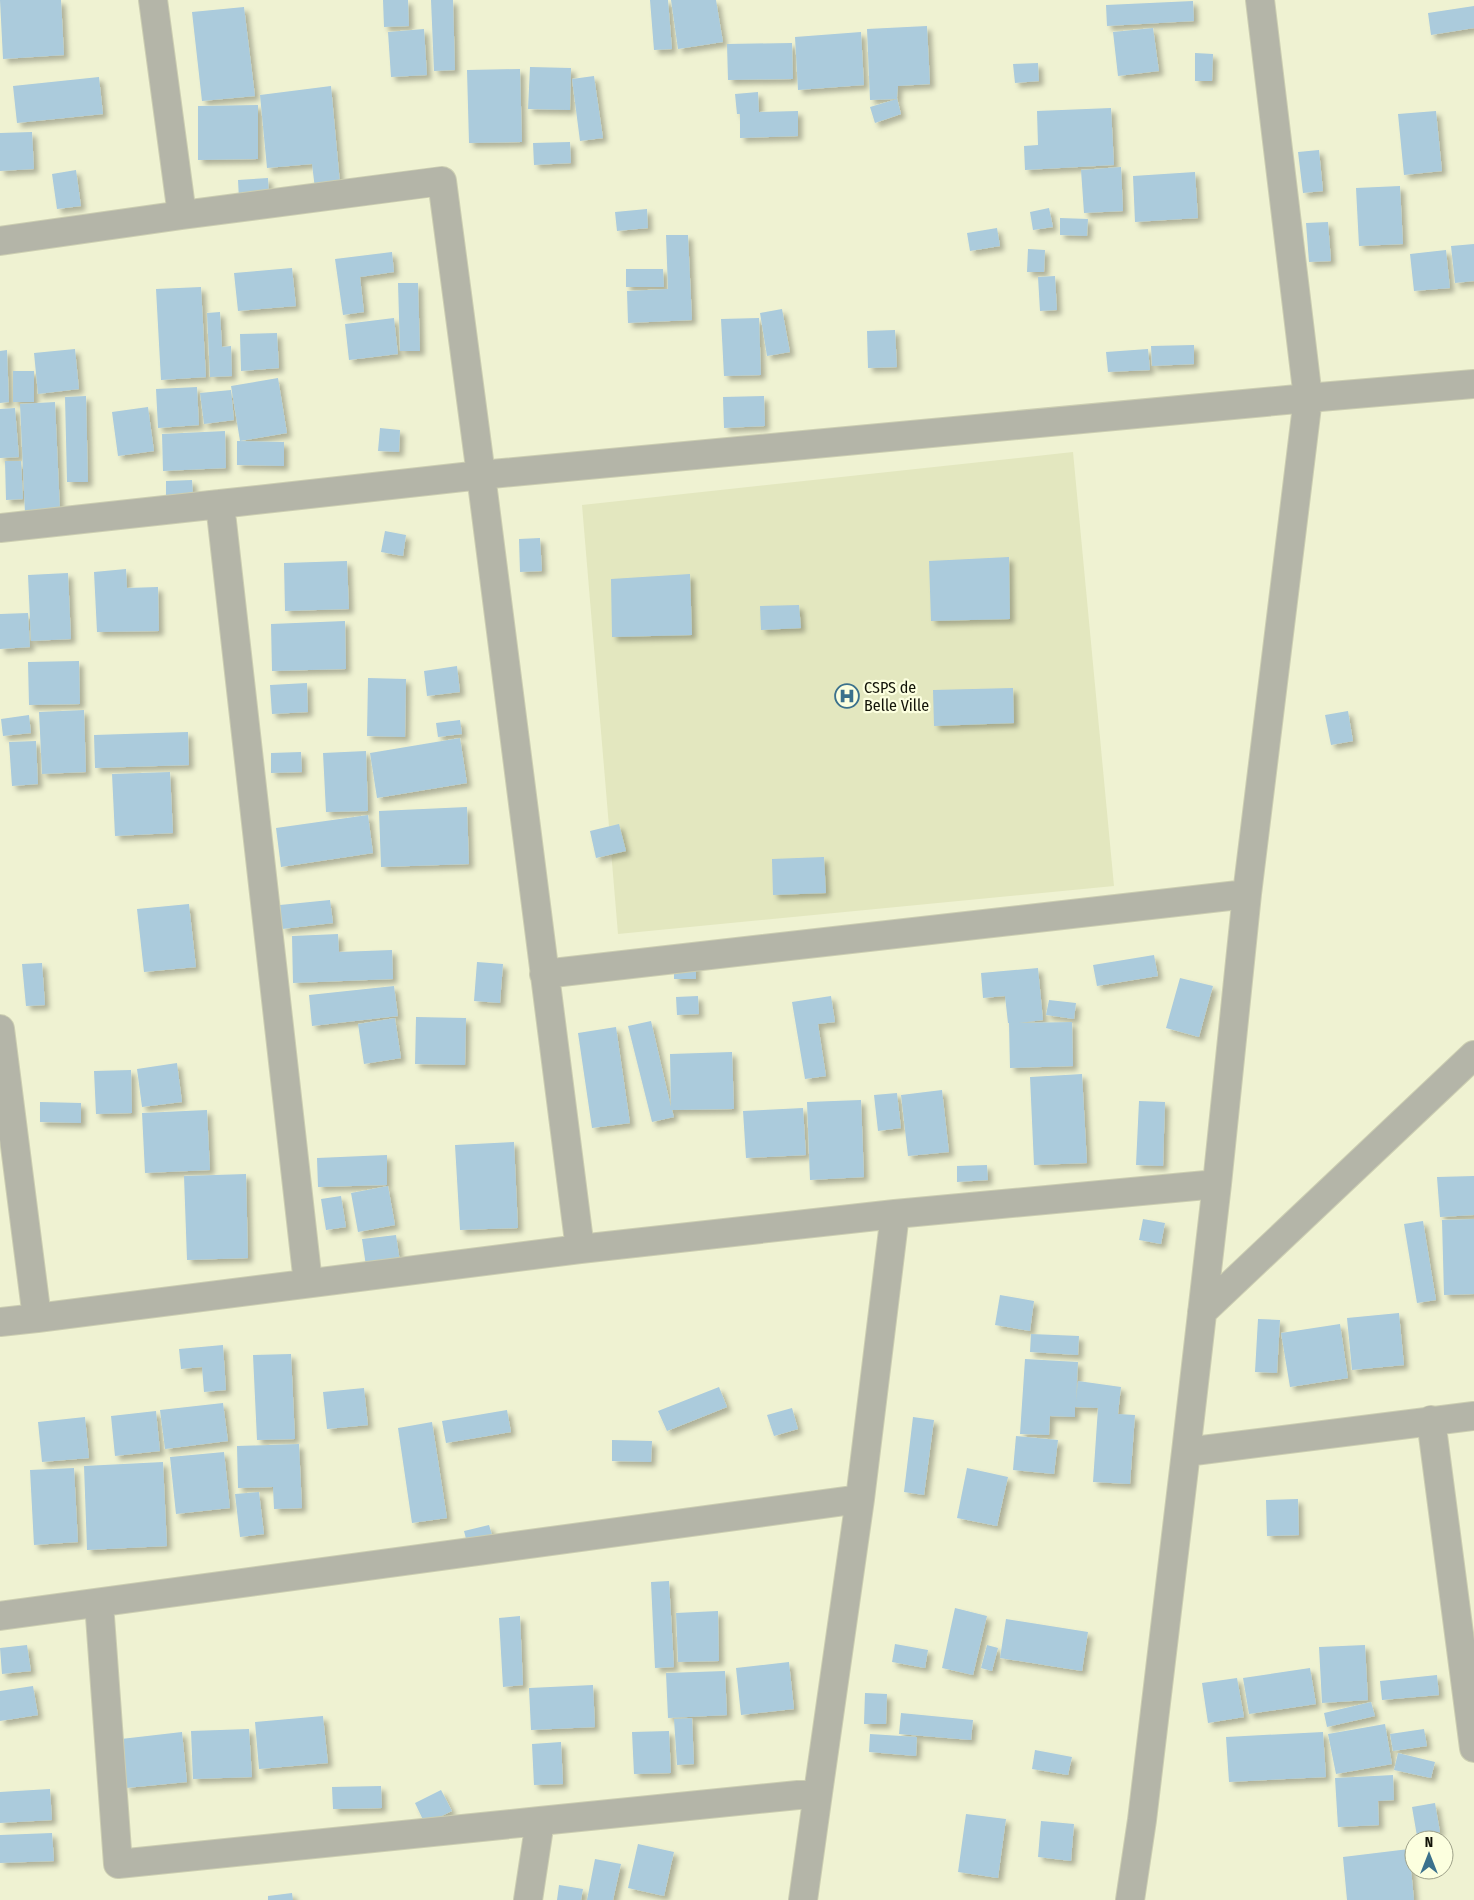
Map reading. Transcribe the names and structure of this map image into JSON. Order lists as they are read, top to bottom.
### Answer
{
  "places": {
    "hospital": ["CSPS de Belle Ville"]
  },
  "north": "top"
}
